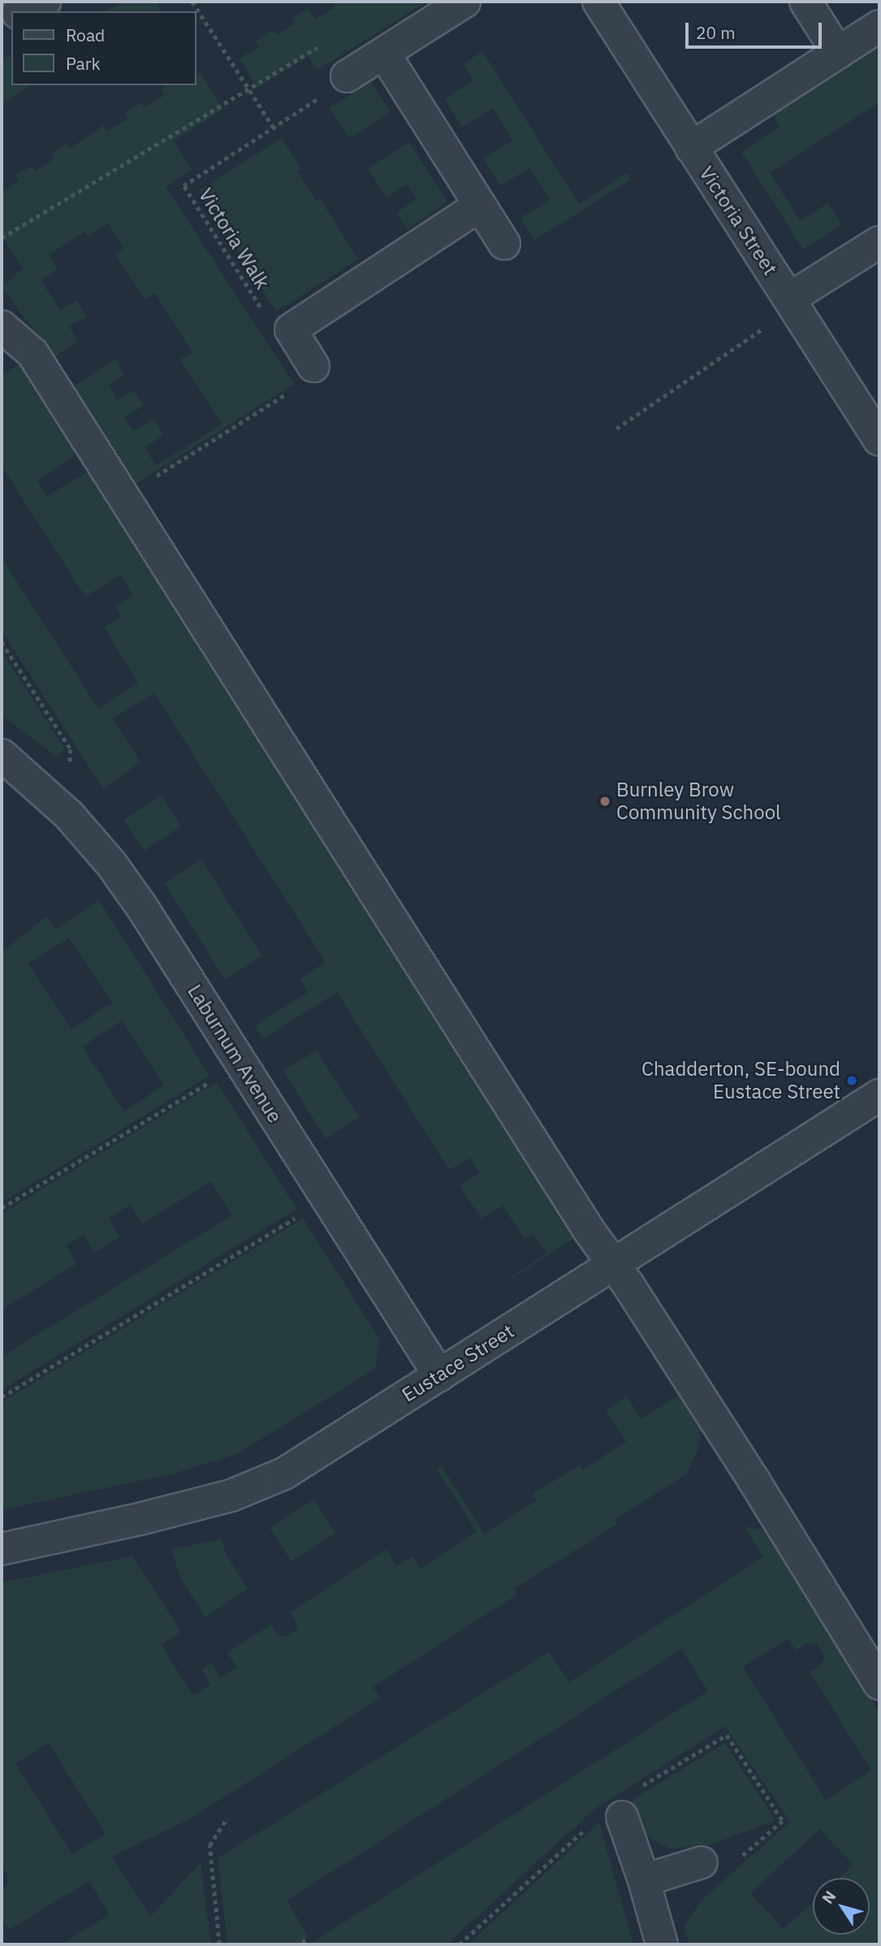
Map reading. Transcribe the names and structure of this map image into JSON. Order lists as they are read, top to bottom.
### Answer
{
  "streets": {
    "street": ["Victoria Street", "Laburnum Avenue", "Eustace Street"],
    "path": ["Victoria Walk"]
  },
  "crossings": [
    ["Laburnum Avenue", "Eustace Street"]
  ],
  "places": ["Burnley Brow Community School", "Chadderton, SE-bound Eustace Street"],
  "legend": ["Road", "Park"],
  "scale_bar": "20 m",
  "north": "top left"
}
